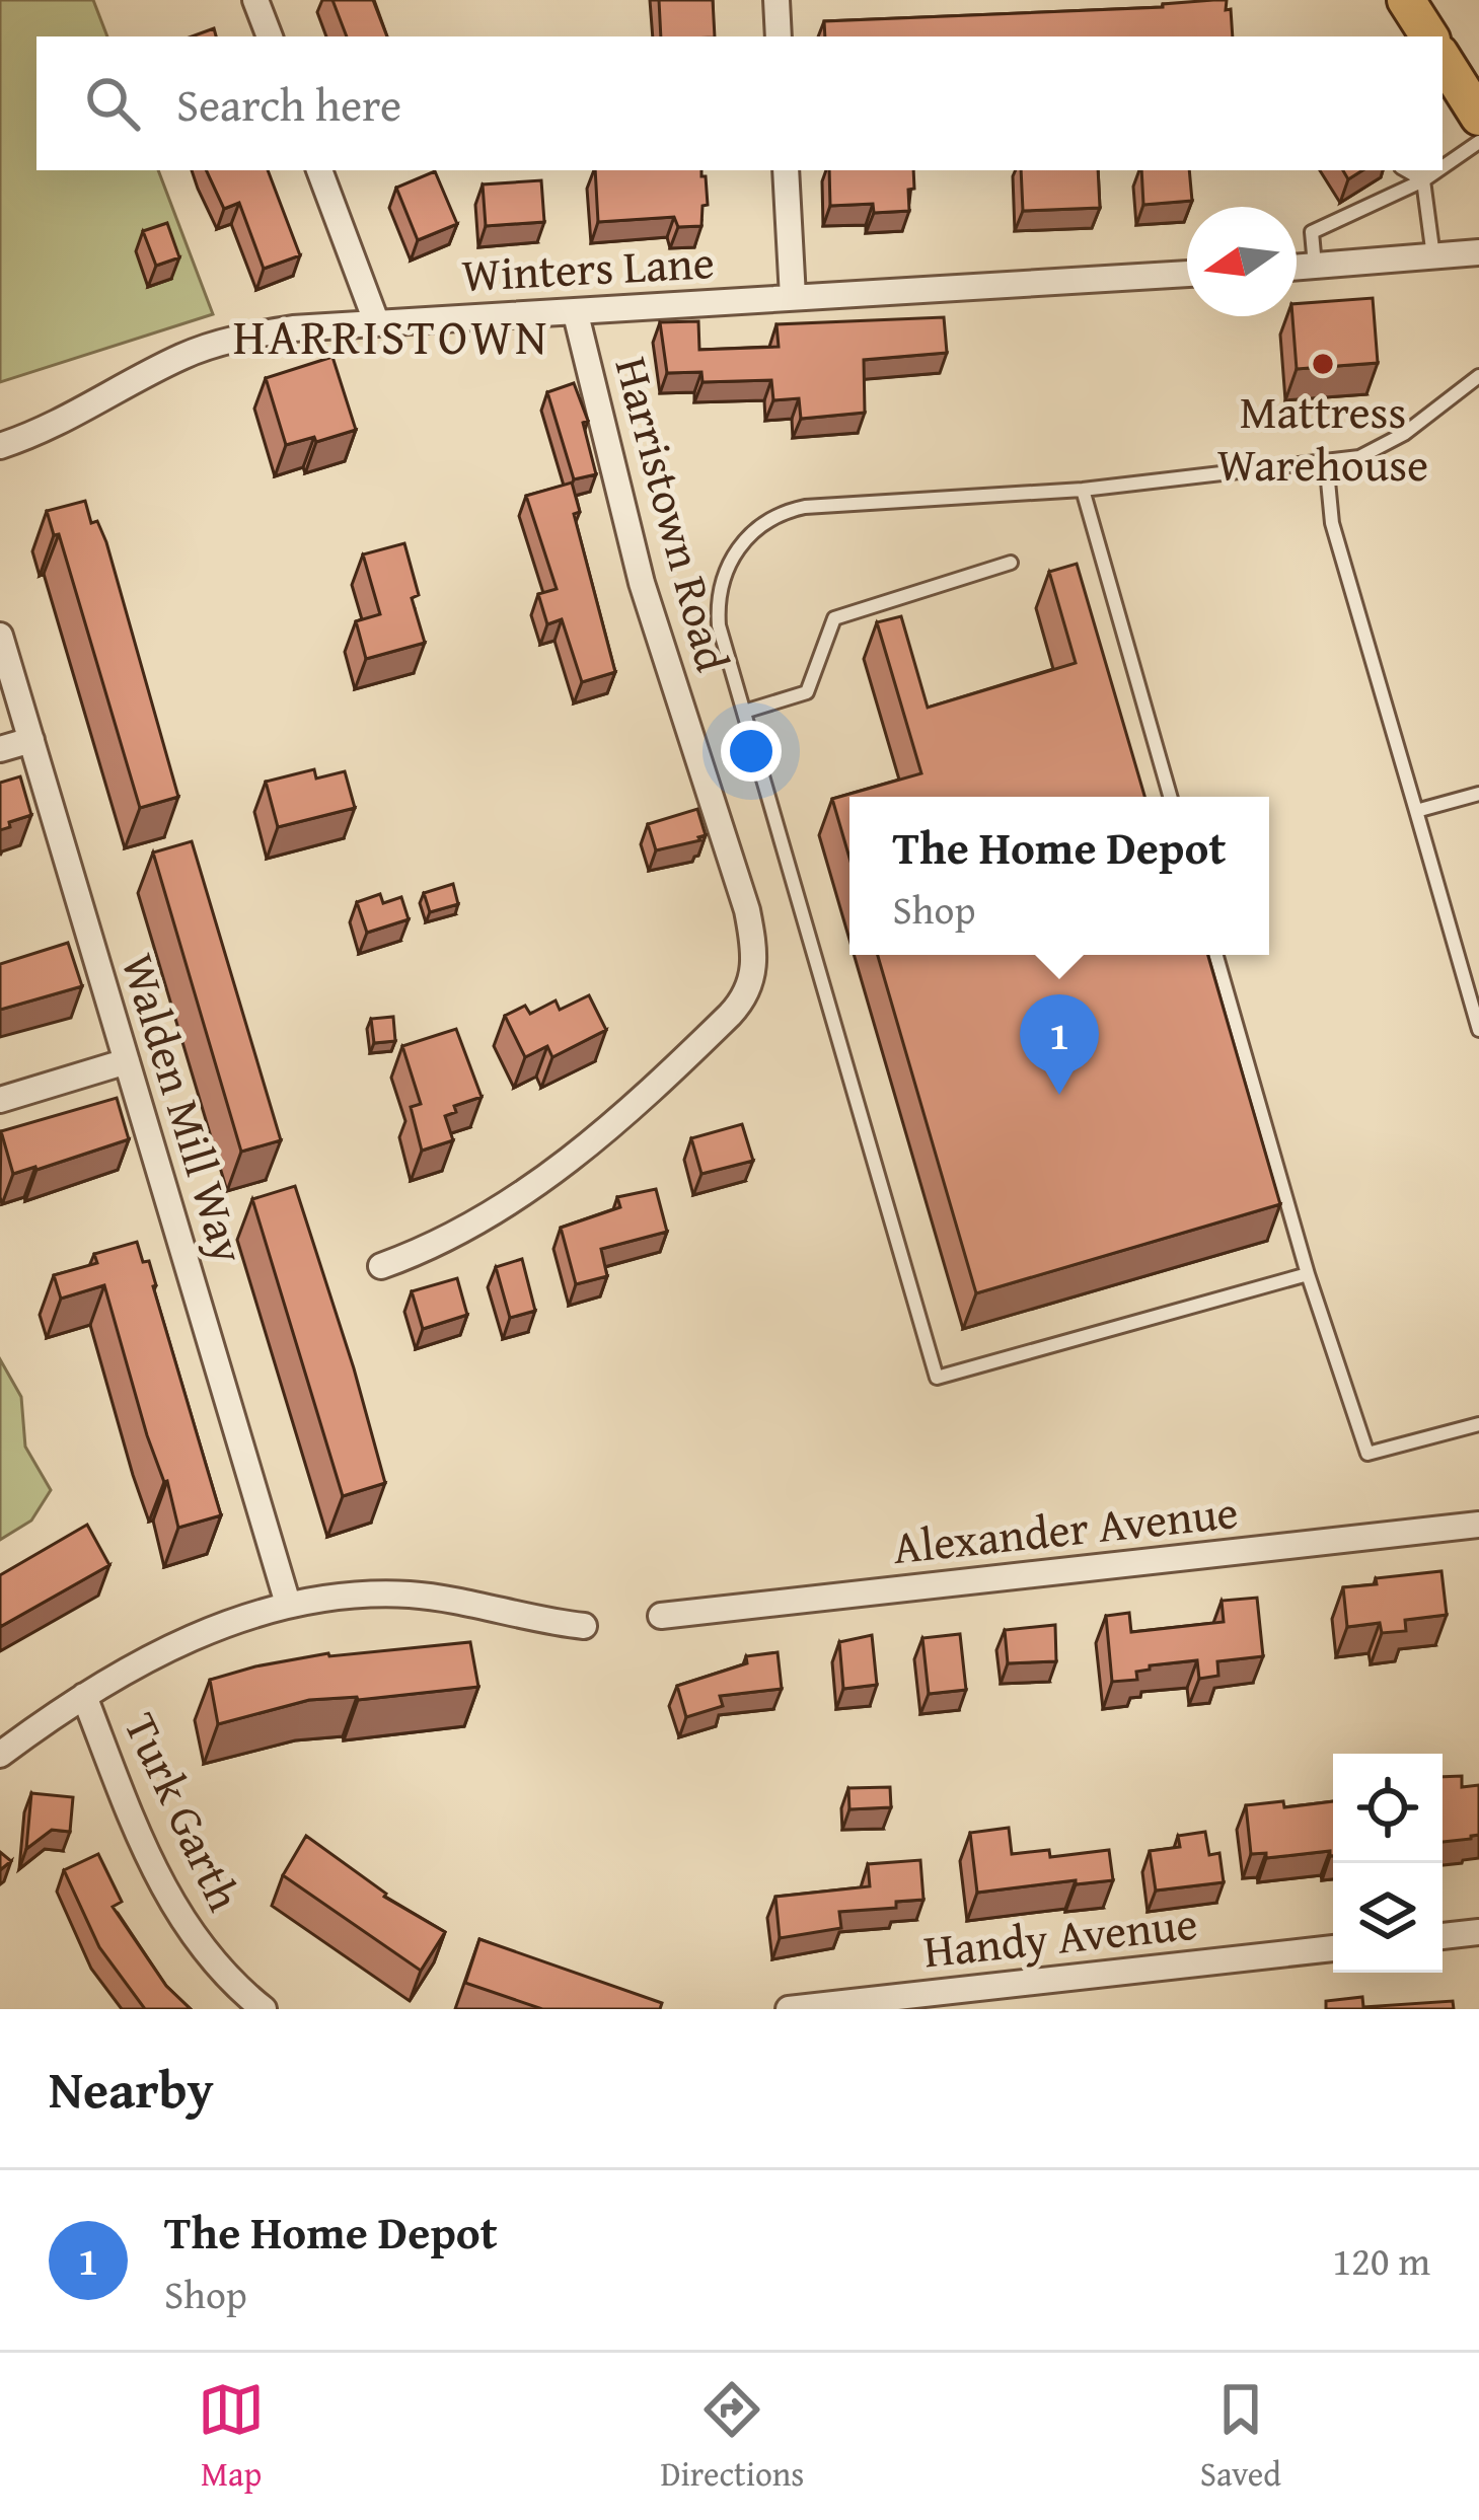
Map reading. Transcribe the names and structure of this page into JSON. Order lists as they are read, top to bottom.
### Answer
{
  "streets": {
    "street": [
      "Winters Lane",
      "Harristown Road",
      "Walden Mill Way",
      "Alexander Avenue",
      "Turk Garth",
      "Handy Avenue"
    ]
  },
  "crossings": [
    ["Winters Lane", "Harristown Road"]
  ],
  "districts": ["HARRISTOWN"],
  "places": ["Mattress Warehouse"],
  "north": "left",
  "page": {
    "search": "Search here",
    "popup": ["The Home Depot", "Shop"],
    "pins": "1",
    "heading": "Nearby",
    "list": [
      {
        "mark": "1",
        "name": "The Home Depot",
        "note": "Shop",
        "value": "120 m"
      }
    ],
    "nav": ["Map", "Directions", "Saved"]
  }
}
